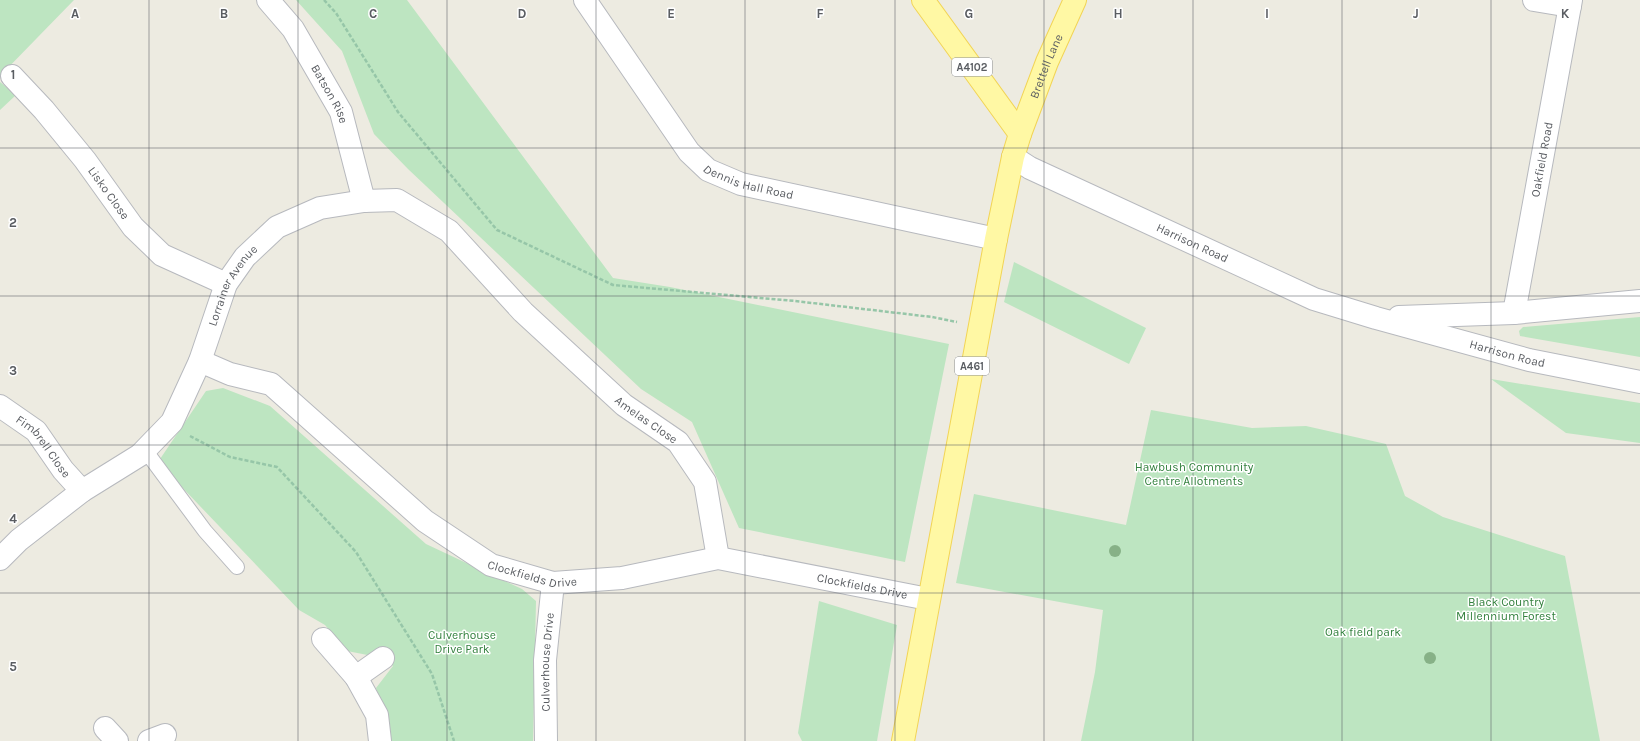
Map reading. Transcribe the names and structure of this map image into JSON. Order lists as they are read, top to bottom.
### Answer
{
  "streets": {
    "main road": ["A4102", "Brettell Lane", "A461"],
    "street": [
      "Batson Rise",
      "Oakfield Road",
      "Dennis Hall Road",
      "Lisko Close",
      "Harrison Road",
      "Lorrainer Avenue",
      "Amelas Close",
      "Fimbrell Close",
      "Clockfields Drive",
      "Culverhouse Drive"
    ]
  },
  "crossings": [
    ["A4102", "Brettell Lane"],
    ["A4102", "A461"],
    ["Brettell Lane", "A461"],
    ["Batson Rise", "Lorrainer Avenue"],
    ["Oakfield Road", "Harrison Road"],
    ["Dennis Hall Road", "A461"],
    ["Lisko Close", "Lorrainer Avenue"],
    ["Harrison Road", "A461"],
    ["Lorrainer Avenue", "Amelas Close"],
    ["Lorrainer Avenue", "Fimbrell Close"],
    ["Lorrainer Avenue", "Clockfields Drive"],
    ["A461", "Clockfields Drive"],
    ["Amelas Close", "Clockfields Drive"],
    ["Clockfields Drive", "Culverhouse Drive"]
  ],
  "parks": [
    "Hawbush Community Centre Allotments",
    "Black Country Millennium Forest",
    "Oak field park",
    "Culverhouse Drive Park"
  ],
  "grid": {
    "columns": [
      "A",
      "B",
      "C",
      "D",
      "E",
      "F",
      "G",
      "H",
      "I",
      "J",
      "K"
    ],
    "rows": [
      "1",
      "2",
      "3",
      "4",
      "5"
    ]
  }
}
